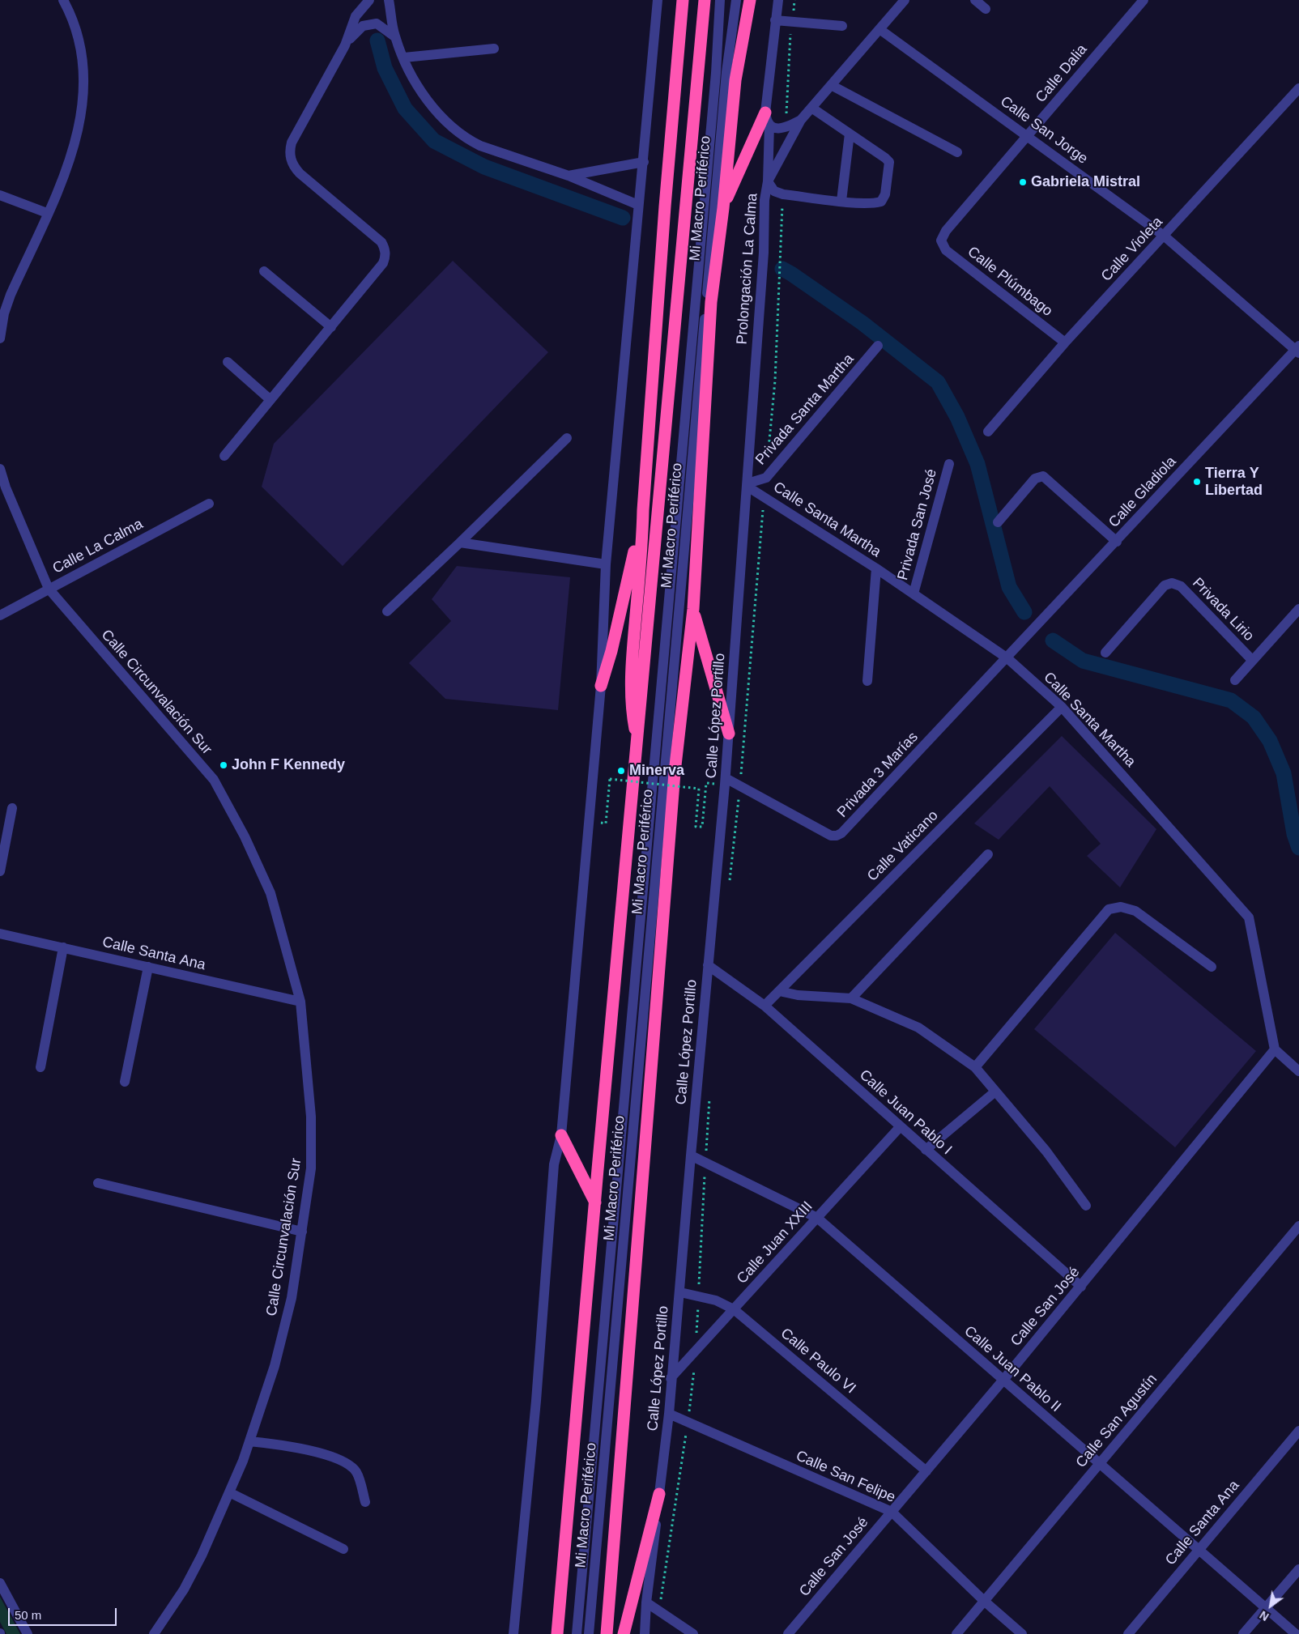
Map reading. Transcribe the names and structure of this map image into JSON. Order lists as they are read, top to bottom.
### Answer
{
  "streets": {
    "street": [
      "Calle Dalia",
      "Calle San Jorge",
      "Mi Macro Periférico",
      "Calle Violeta",
      "Prolongación La Calma",
      "Calle Plúmbago",
      "Privada Santa Martha",
      "Calle Gladiola",
      "Calle Santa Martha",
      "Privada San José",
      "Calle La Calma",
      "Privada Lirio",
      "Calle Circunvalación Sur",
      "Calle López Portillo",
      "Privada 3 Marías",
      "Calle Vaticano",
      "Calle Santa Ana",
      "Calle Juan Pablo I",
      "Calle Juan XXIII",
      "Calle San José",
      "Calle Paulo VI",
      "Calle Juan Pablo II",
      "Calle San Agustín",
      "Calle San Felipe"
    ]
  },
  "crossings": [
    ["Calle Dalia", "Calle San Jorge"],
    ["Calle Dalia", "Calle Plúmbago"],
    ["Calle San Jorge", "Calle Violeta"],
    ["Calle San Jorge", "Prolongación La Calma"],
    ["Calle San Jorge", "Calle Gladiola"],
    ["Calle Violeta", "Calle Plúmbago"],
    ["Prolongación La Calma", "Privada Santa Martha"],
    ["Prolongación La Calma", "Calle Santa Martha"],
    ["Prolongación La Calma", "Calle López Portillo"],
    ["Privada Santa Martha", "Calle Santa Martha"],
    ["Privada Santa Martha", "Calle López Portillo"],
    ["Calle Gladiola", "Calle Santa Martha"],
    ["Calle Gladiola", "Privada 3 Marías"],
    ["Calle Santa Martha", "Privada San José"],
    ["Calle Santa Martha", "Calle López Portillo"],
    ["Calle Santa Martha", "Privada 3 Marías"],
    ["Calle Santa Martha", "Calle Vaticano"],
    ["Calle Santa Martha", "Calle San José"],
    ["Calle La Calma", "Calle Circunvalación Sur"],
    ["Calle Circunvalación Sur", "Calle Santa Ana"],
    ["Calle López Portillo", "Privada 3 Marías"],
    ["Calle López Portillo", "Calle Juan Pablo I"],
    ["Calle López Portillo", "Calle Juan XXIII"],
    ["Calle López Portillo", "Calle Paulo VI"],
    ["Calle López Portillo", "Calle Juan Pablo II"],
    ["Calle López Portillo", "Calle San Felipe"],
    ["Calle Vaticano", "Calle Juan Pablo I"],
    ["Calle Santa Ana", "Calle Juan Pablo II"],
    ["Calle Juan Pablo I", "Calle Juan XXIII"],
    ["Calle Juan Pablo I", "Calle San José"],
    ["Calle Juan XXIII", "Calle Paulo VI"],
    ["Calle Juan XXIII", "Calle Juan Pablo II"],
    ["Calle San José", "Calle Paulo VI"],
    ["Calle San José", "Calle Juan Pablo II"],
    ["Calle San José", "Calle San Felipe"],
    ["Calle Juan Pablo II", "Calle San Agustín"],
    ["Calle San Agustín", "Calle San Felipe"]
  ],
  "places": [
    "Gabriela Mistral",
    "Tierra Y Libertad",
    "John F Kennedy",
    "Minerva"
  ],
  "scale_bar": "50 m",
  "north": "bottom left"
}
